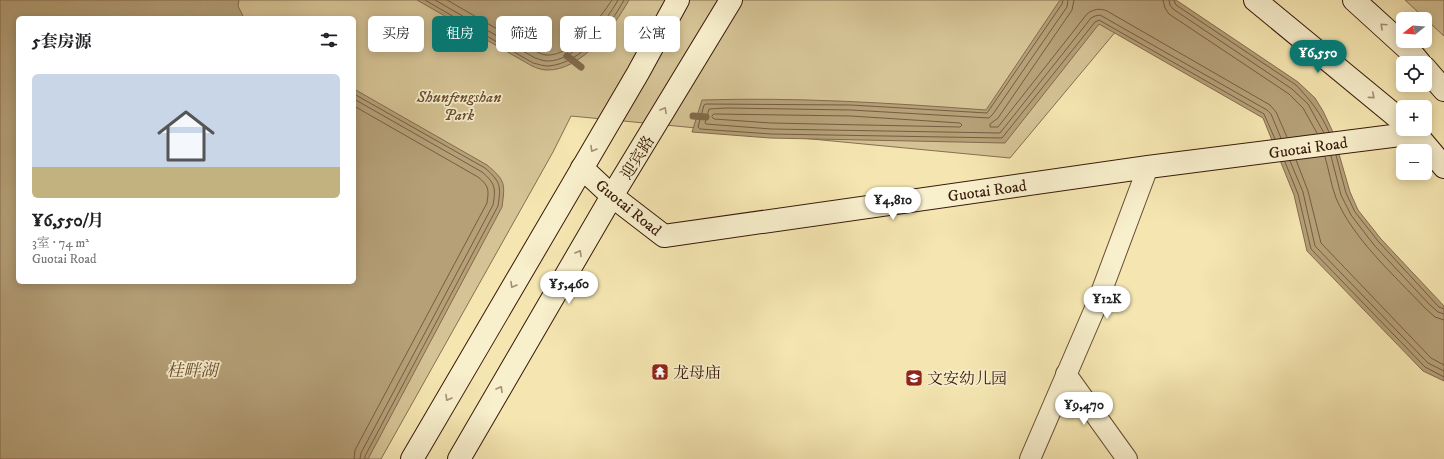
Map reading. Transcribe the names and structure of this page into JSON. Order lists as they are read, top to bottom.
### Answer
{
  "streets": {
    "street": ["Guotai Road", "迎宾路"]
  },
  "crossings": [
    ["Guotai Road", "迎宾路"]
  ],
  "water": ["桂畔湖"],
  "parks": ["Shunfengshan Park"],
  "places": {
    "temple": ["龙母庙"],
    "school or university": ["文安幼儿园"]
  },
  "north": "left",
  "page": {
    "map_buttons": ["+", "−"],
    "chip": [
      "买房",
      "租房",
      "筛选",
      "新上",
      "公寓"
    ],
    "heading": "5套房源",
    "price": [
      "¥6,550",
      "¥4,810",
      "¥5,460",
      "¥12K",
      "¥9,470"
    ],
    "list": [
      {
        "name": "¥6,550/月",
        "note": "3室 · 74 m² · Guotai Road"
      }
    ]
  }
}
